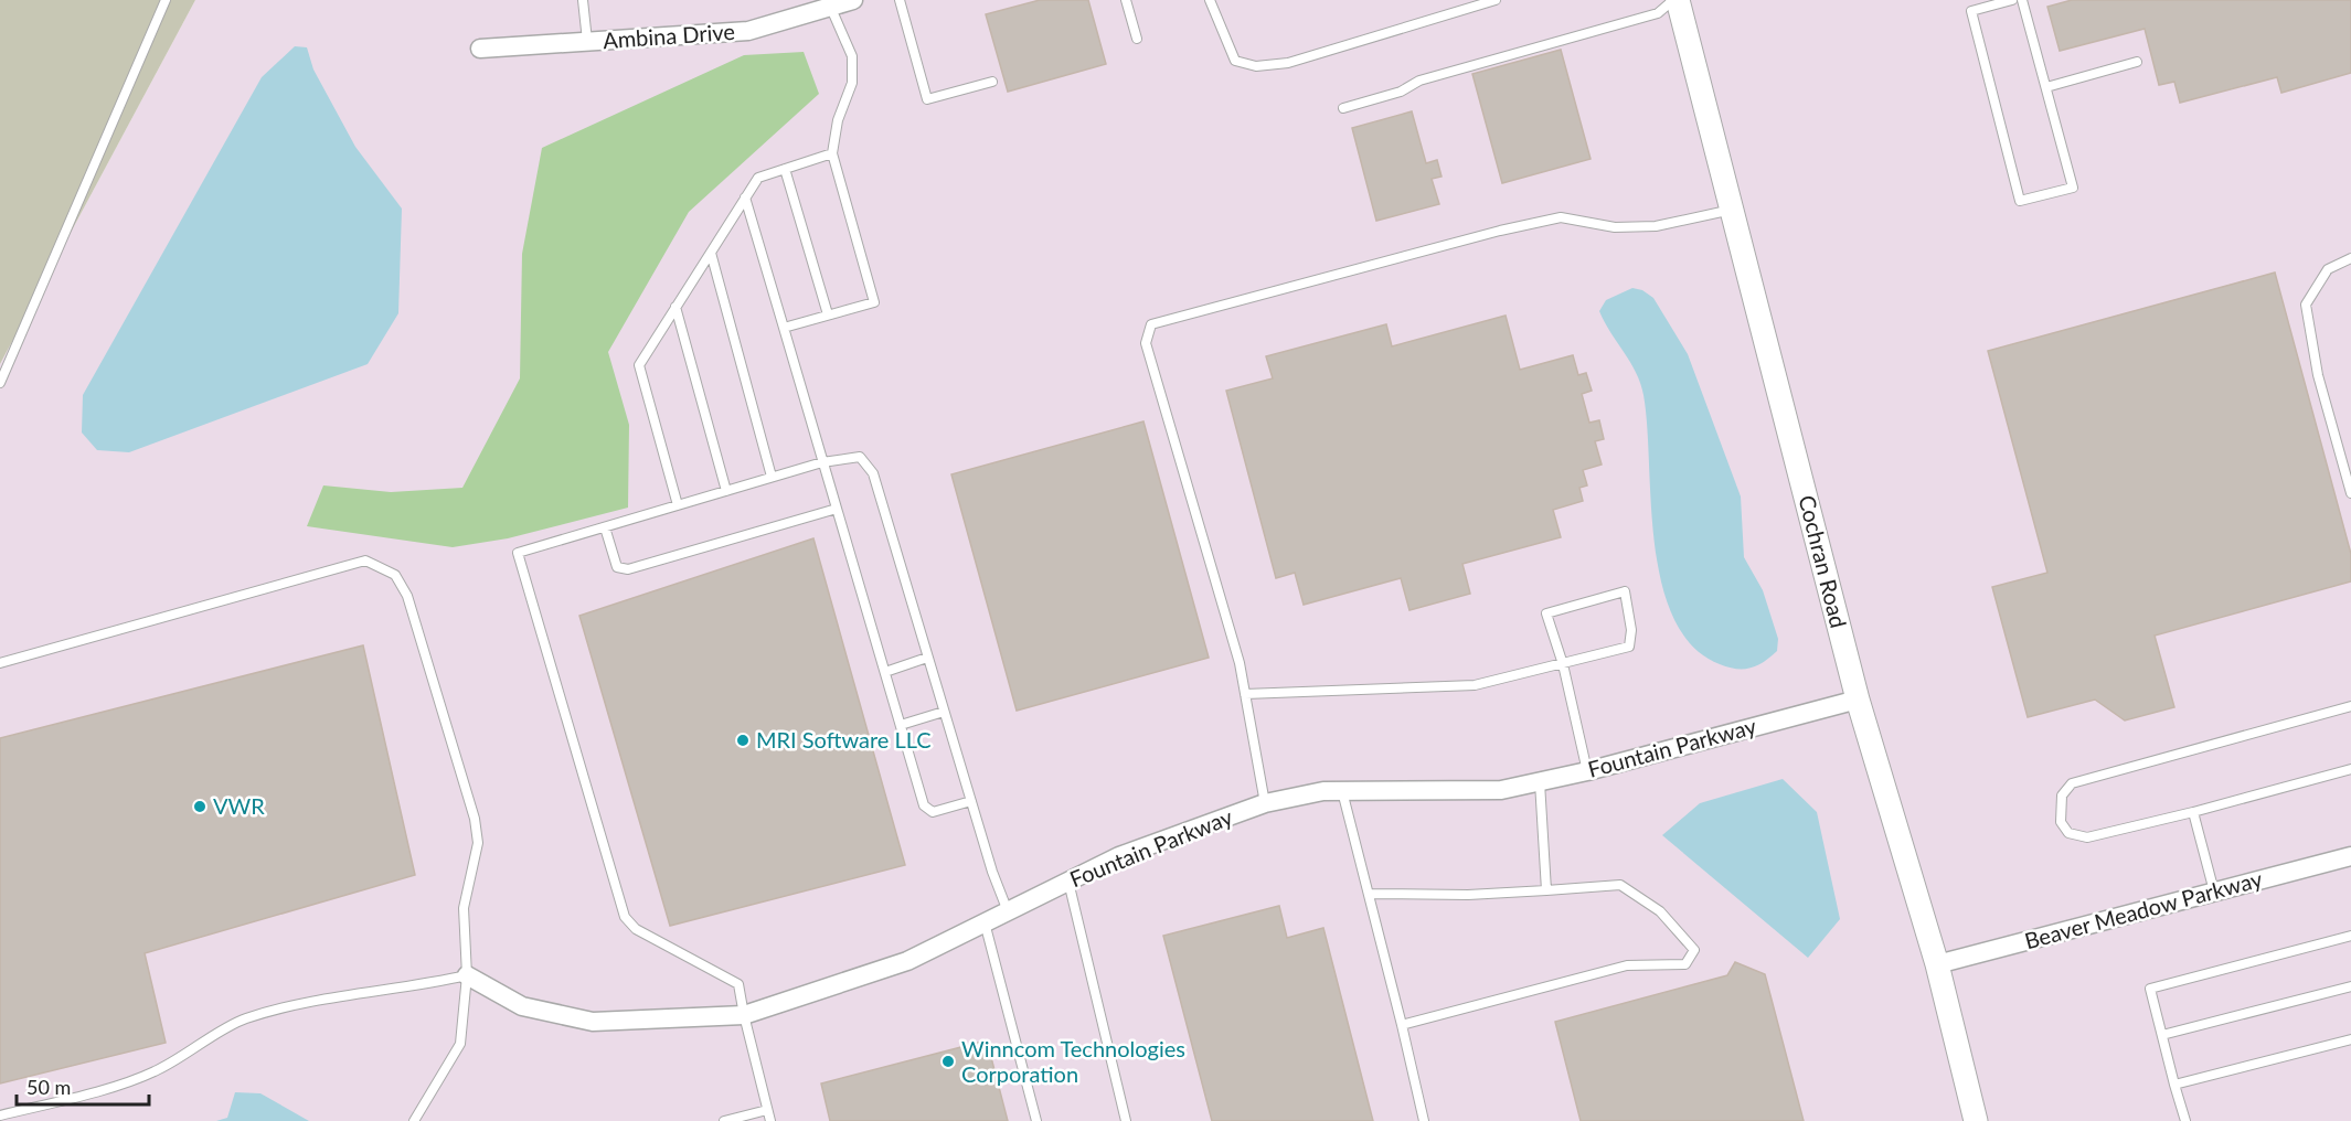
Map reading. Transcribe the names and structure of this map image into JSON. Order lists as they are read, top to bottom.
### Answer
{
  "streets": {
    "street": [
      "Ambina Drive",
      "Cochran Road",
      "Fountain Parkway",
      "Beaver Meadow Parkway"
    ]
  },
  "crossings": [
    ["Cochran Road", "Fountain Parkway"],
    ["Cochran Road", "Beaver Meadow Parkway"]
  ],
  "places": ["MRI Software LLC", "VWR", "Winncom Technologies Corporation"],
  "scale_bar": "50 m"
}
